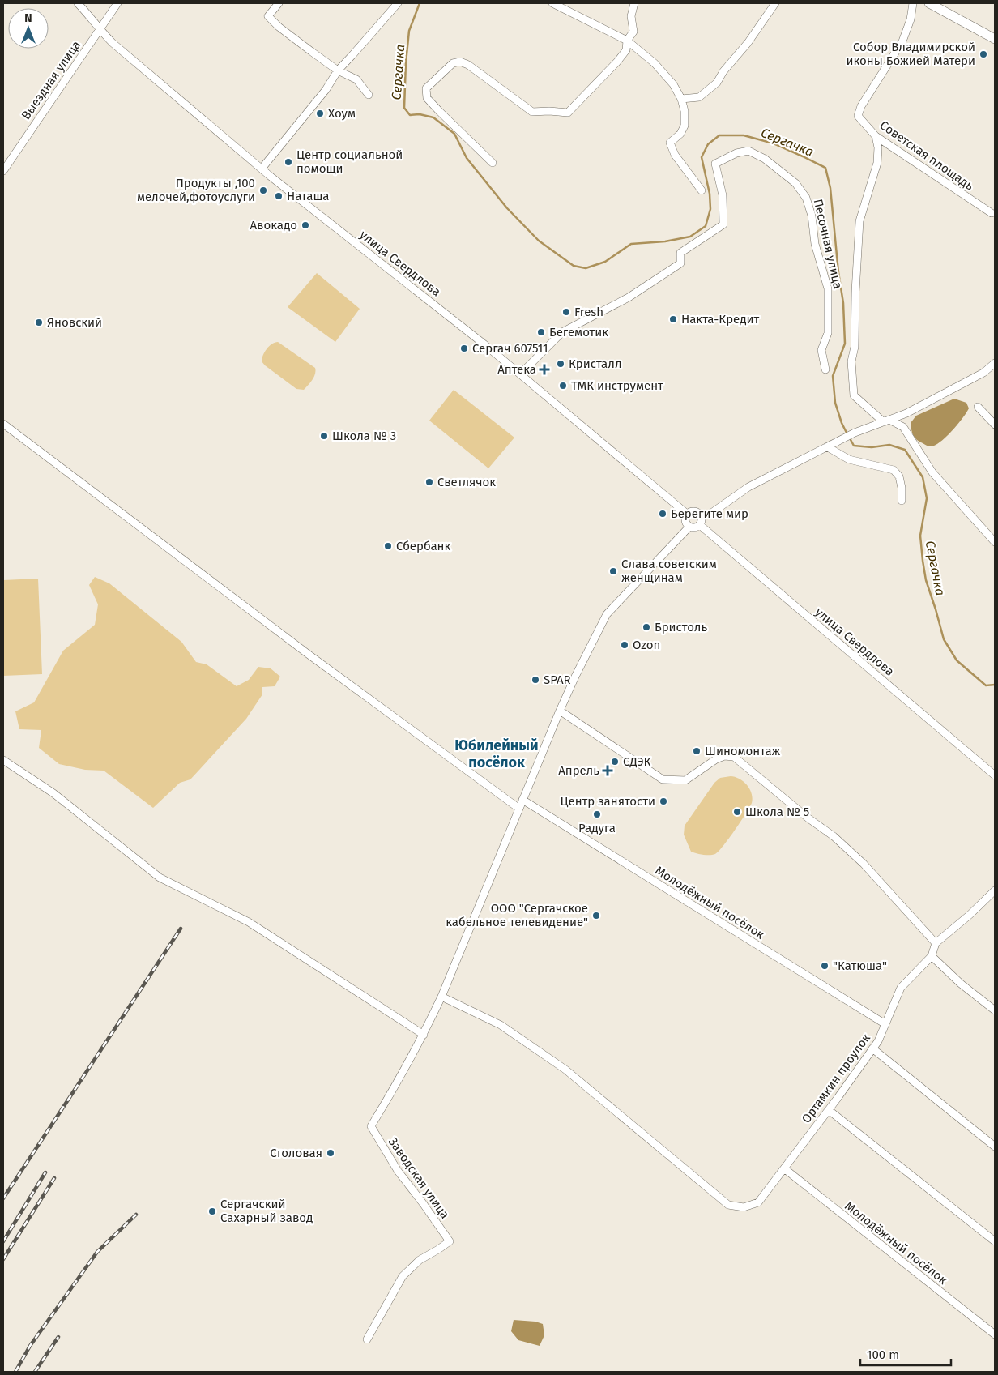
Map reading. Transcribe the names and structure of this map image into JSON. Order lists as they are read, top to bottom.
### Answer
{
  "streets": {
    "street": [
      "Выездная улица",
      "Советская площадь",
      "Песочная улица",
      "улица Свердлова",
      "Молодёжный посёлок",
      "Ортамкин проулок",
      "Заводская улица"
    ]
  },
  "crossings": [
    ["Выездная улица", "улица Свердлова"],
    ["Песочная улица", "улица Свердлова"],
    ["Молодёжный посёлок", "Ортамкин проулок"]
  ],
  "districts": ["Юбилейный посёлок"],
  "water": ["Сергачка"],
  "places": {
    "other": [
      "Собор Владимирской иконы Божией Матери",
      "Хоум",
      "Центр социальной помощи",
      "Продукты ,100 мелочей,фотоуслуги",
      "Наташа",
      "Авокадо",
      "Fresh",
      "Накта-Кредит",
      "Яновский",
      "Бегемотик",
      "Сергач 607511",
      "Кристалл",
      "ТМК инструмент",
      "Школа № 3",
      "Светлячок",
      "Берегите мир",
      "Сбербанк",
      "Слава советским женщинам",
      "Бристоль",
      "Ozon",
      "SPAR",
      "Шиномонтаж",
      "СДЭК",
      "Центр занятости",
      "Школа № 5",
      "Радуга",
      "ООО \"Сергачское кабельное телевидение\"",
      "\"Катюша\"",
      "Столовая",
      "Сергачский Сахарный завод"
    ],
    "health": ["Аптека", "Апрель"]
  },
  "scale_bar": "100 m",
  "north": "top"
}
